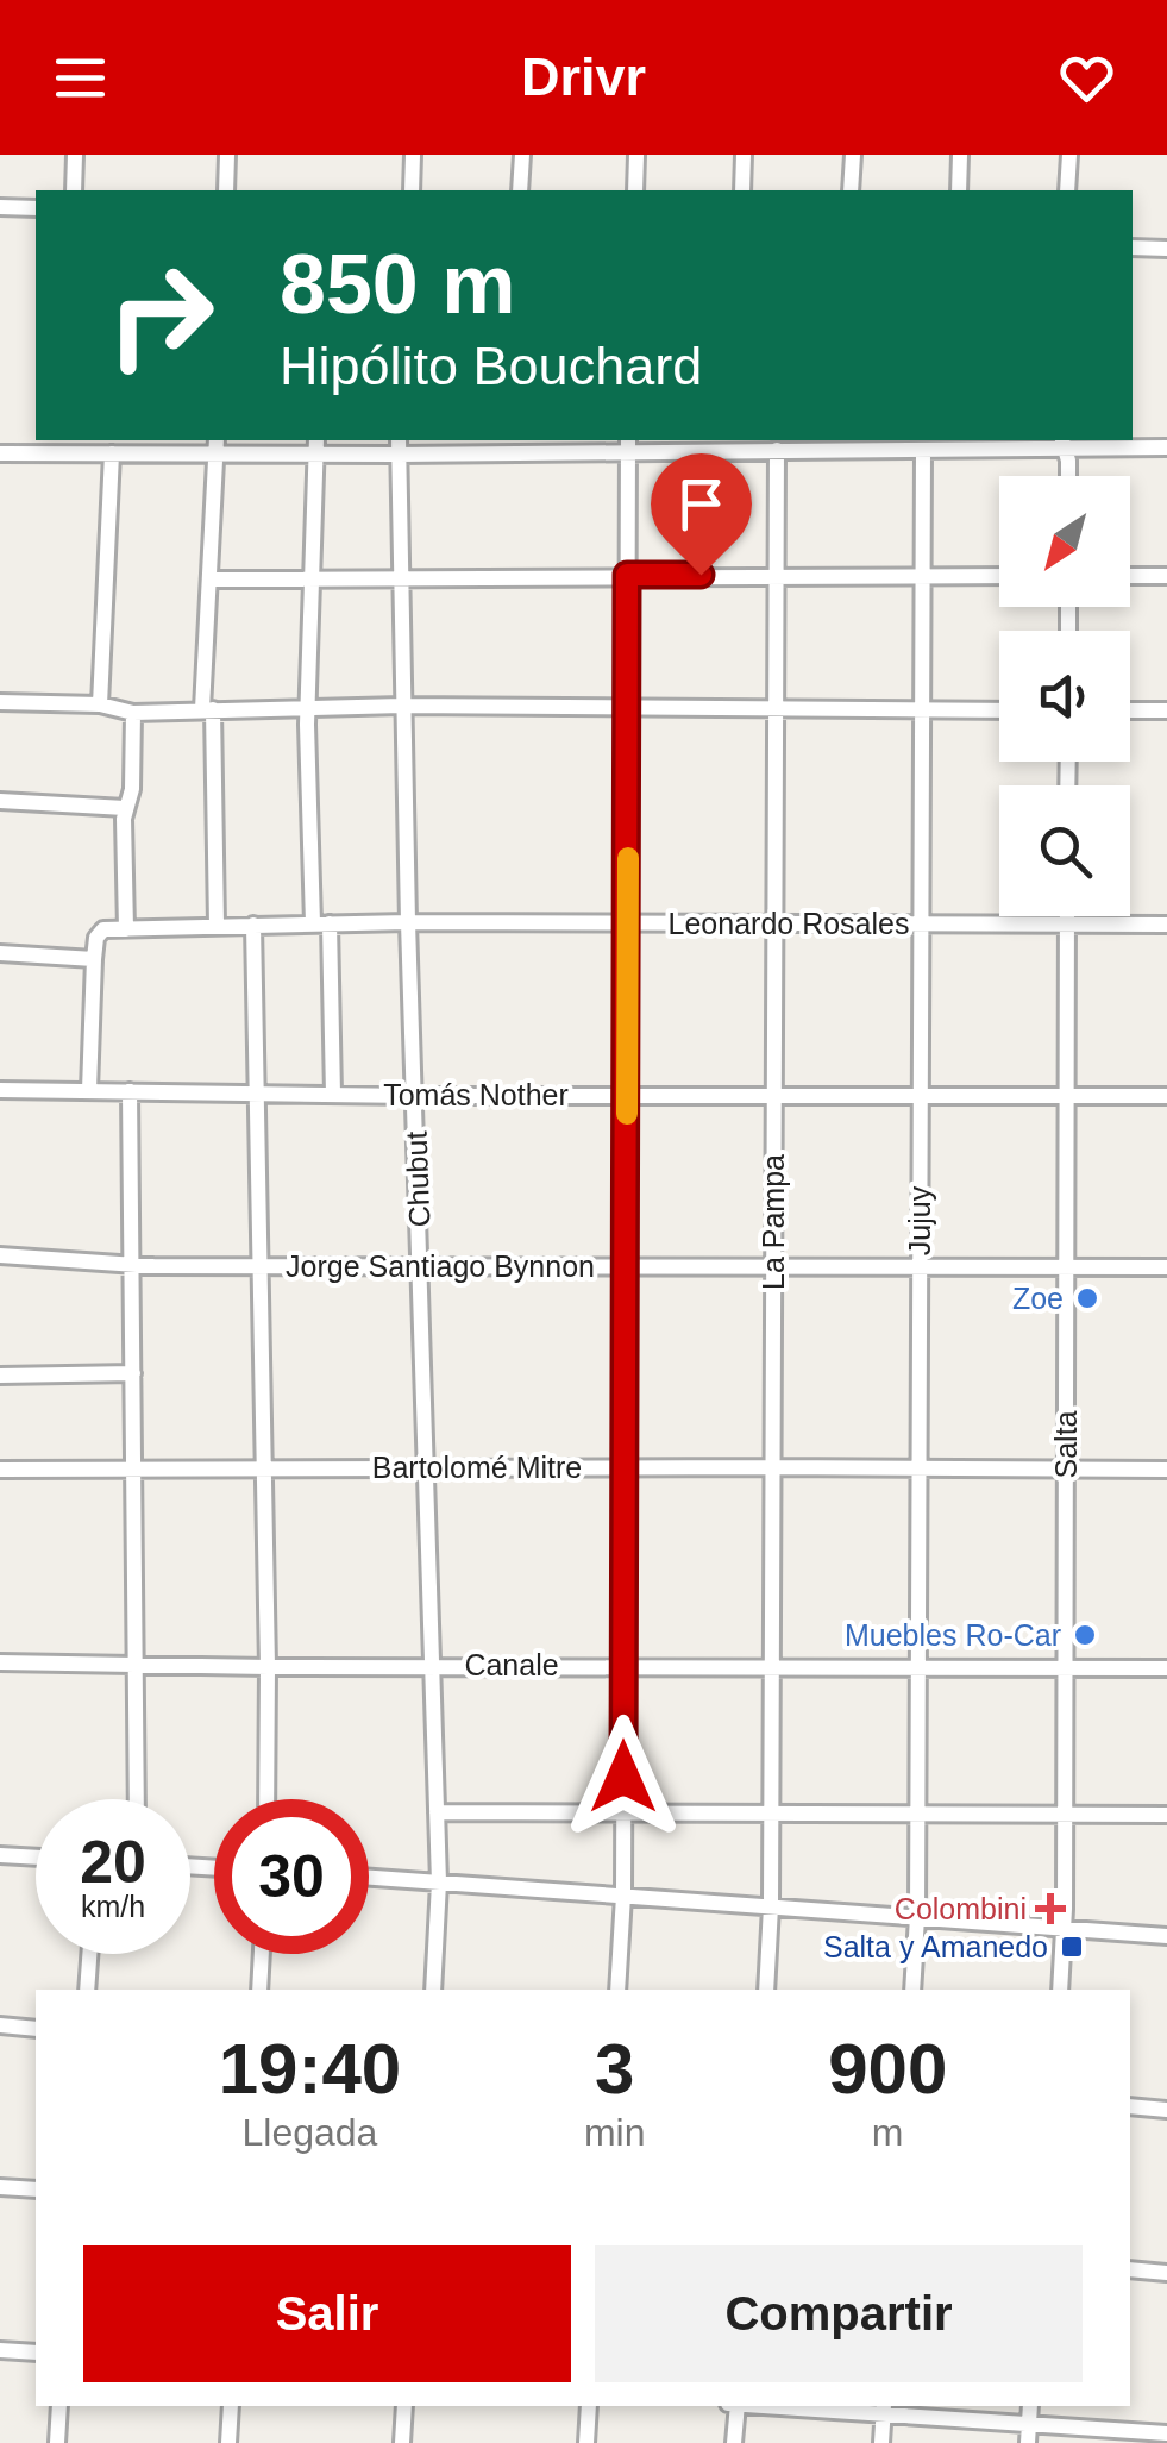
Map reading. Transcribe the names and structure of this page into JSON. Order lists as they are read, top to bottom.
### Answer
{
  "streets": {
    "street": [
      "Leonardo Rosales",
      "Tomás Nother",
      "Chubut",
      "Jujuy",
      "La Pampa",
      "Jorge Santiago Bynnon",
      "Salta",
      "Bartolomé Mitre",
      "Canale"
    ]
  },
  "crossings": [
    ["Leonardo Rosales", "Chubut"],
    ["Leonardo Rosales", "Jujuy"],
    ["Leonardo Rosales", "La Pampa"],
    ["Leonardo Rosales", "Salta"],
    ["Tomás Nother", "Chubut"],
    ["Tomás Nother", "Jujuy"],
    ["Tomás Nother", "La Pampa"],
    ["Tomás Nother", "Salta"],
    ["Chubut", "Jorge Santiago Bynnon"],
    ["Chubut", "Bartolomé Mitre"],
    ["Chubut", "Canale"],
    ["Jujuy", "Jorge Santiago Bynnon"],
    ["Jujuy", "Bartolomé Mitre"],
    ["Jujuy", "Canale"],
    ["La Pampa", "Jorge Santiago Bynnon"],
    ["La Pampa", "Bartolomé Mitre"],
    ["La Pampa", "Canale"],
    ["Jorge Santiago Bynnon", "Salta"],
    ["Salta", "Bartolomé Mitre"],
    ["Salta", "Canale"]
  ],
  "places": {
    "other": ["Zoe", "Muebles Ro-Car"],
    "health": ["Colombini"],
    "transit": ["Salta y Amanedo"]
  },
  "north": "bottom left",
  "page": {
    "header": "Drivr",
    "turn": ["850 m", "Hipólito Bouchard"],
    "speed": "20 km/h",
    "limit": "30",
    "eta": [
      "19:40",
      "Llegada",
      "3",
      "min",
      "900",
      "m"
    ],
    "buttons": ["Salir", "Compartir"]
  }
}
